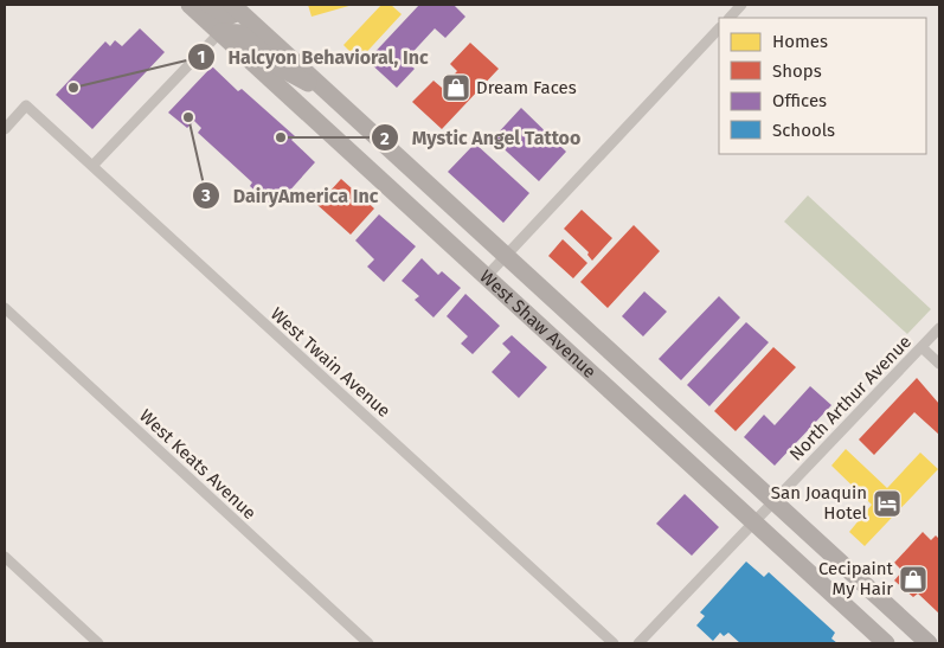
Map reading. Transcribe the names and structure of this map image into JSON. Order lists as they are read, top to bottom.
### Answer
{
  "streets": {
    "main road": ["West Shaw Avenue"],
    "street": ["West Twain Avenue", "North Arthur Avenue", "West Keats Avenue"]
  },
  "crossings": [
    ["West Shaw Avenue", "North Arthur Avenue"]
  ],
  "places": {
    "other": ["Halcyon Behavioral, Inc", "DairyAmerica Inc", "Mystic Angel Tattoo"],
    "shop": ["Dream Faces", "Cecipaint My Hair"],
    "hotel": ["San Joaquin Hotel"]
  },
  "legend": [
    "Homes",
    "Shops",
    "Offices",
    "Schools"
  ]
}
